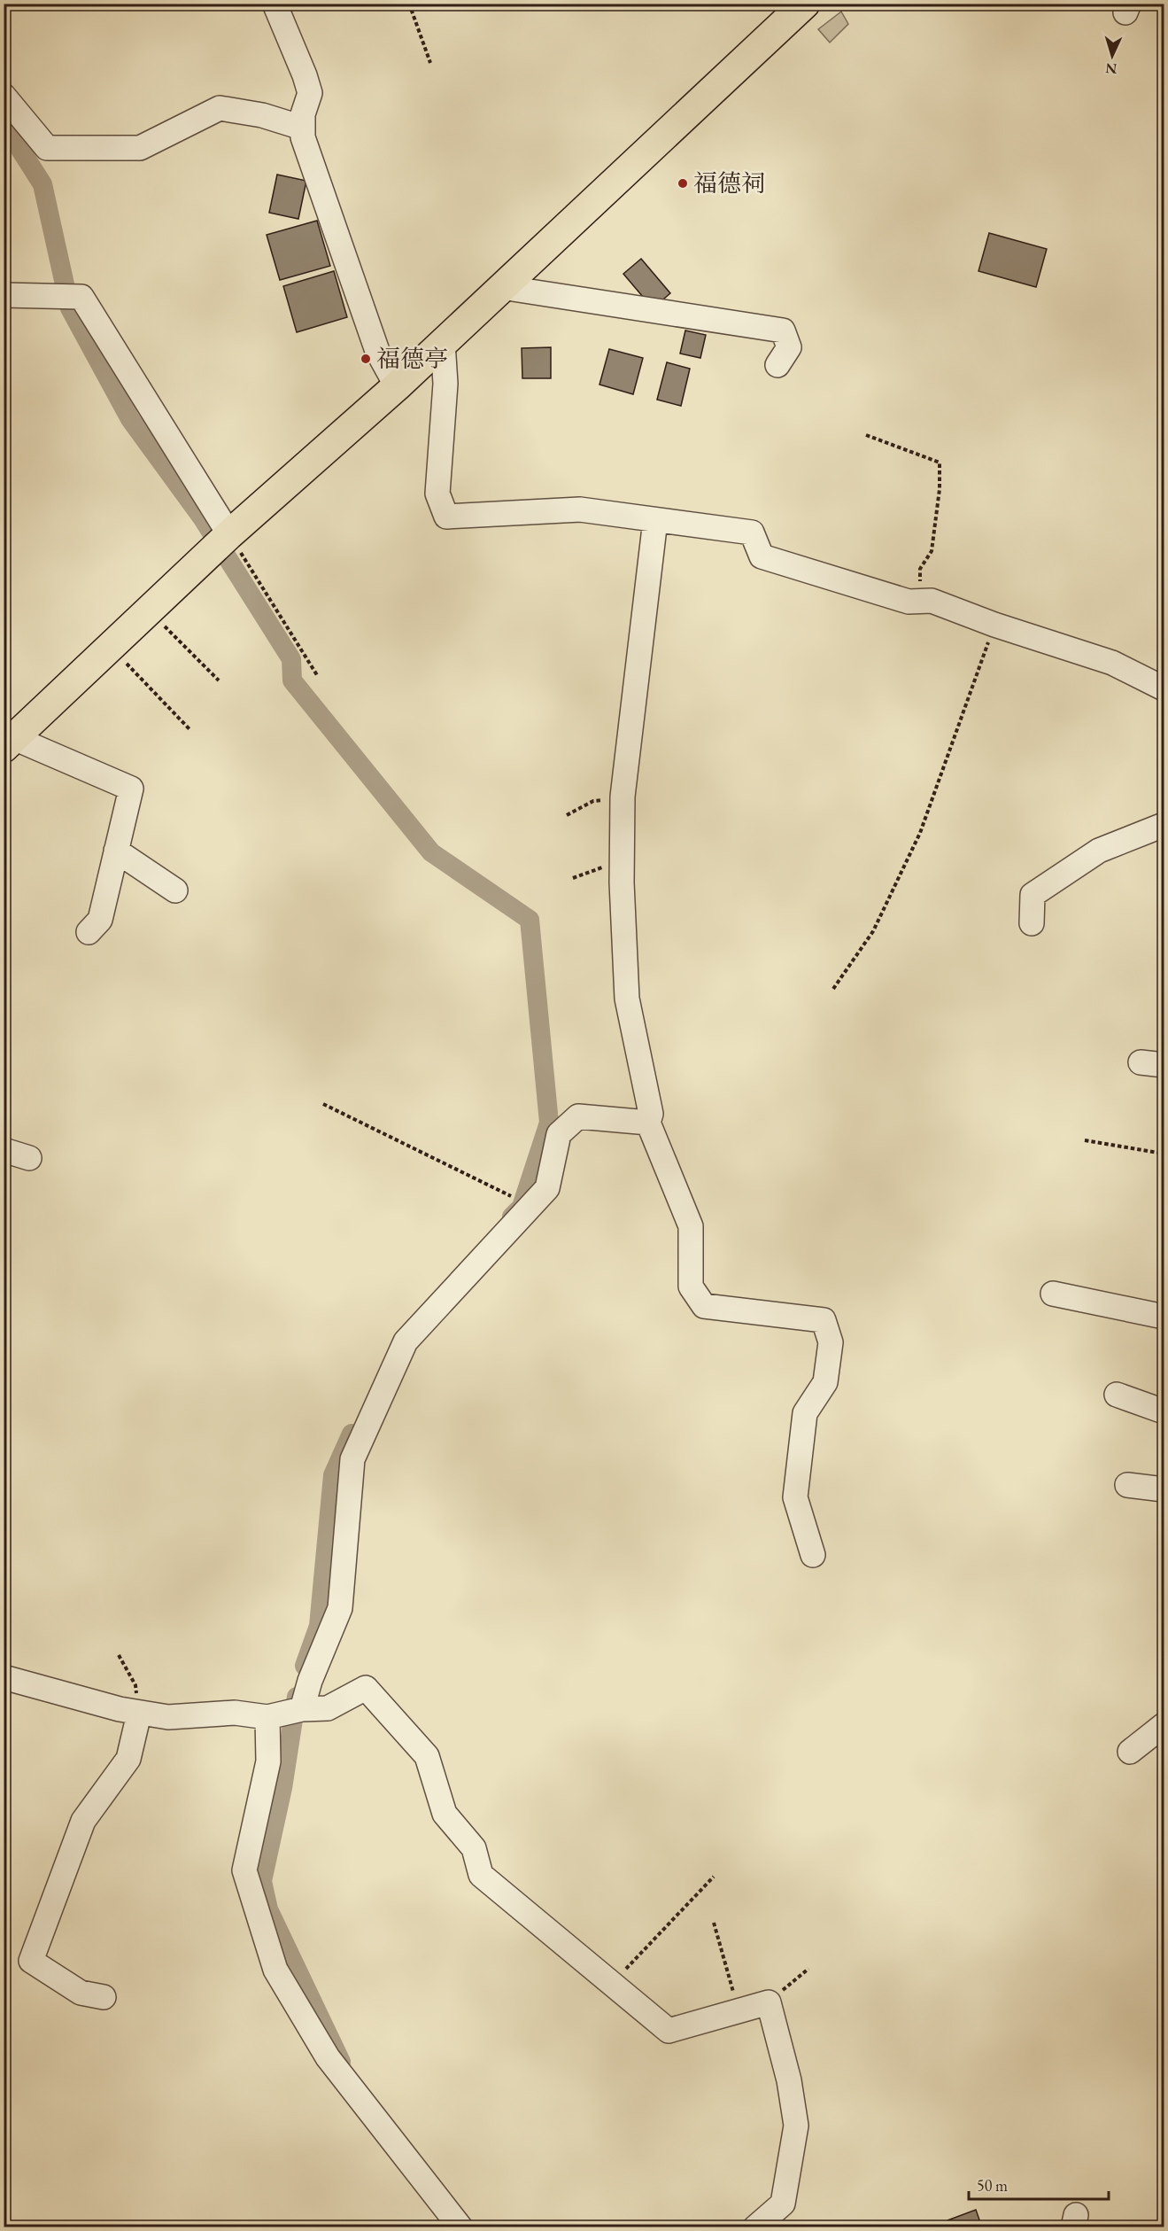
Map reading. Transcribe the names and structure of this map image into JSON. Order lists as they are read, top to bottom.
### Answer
{
  "places": ["福德祠", "福德亭"],
  "scale_bar": "50 m",
  "north": "bottom"
}
